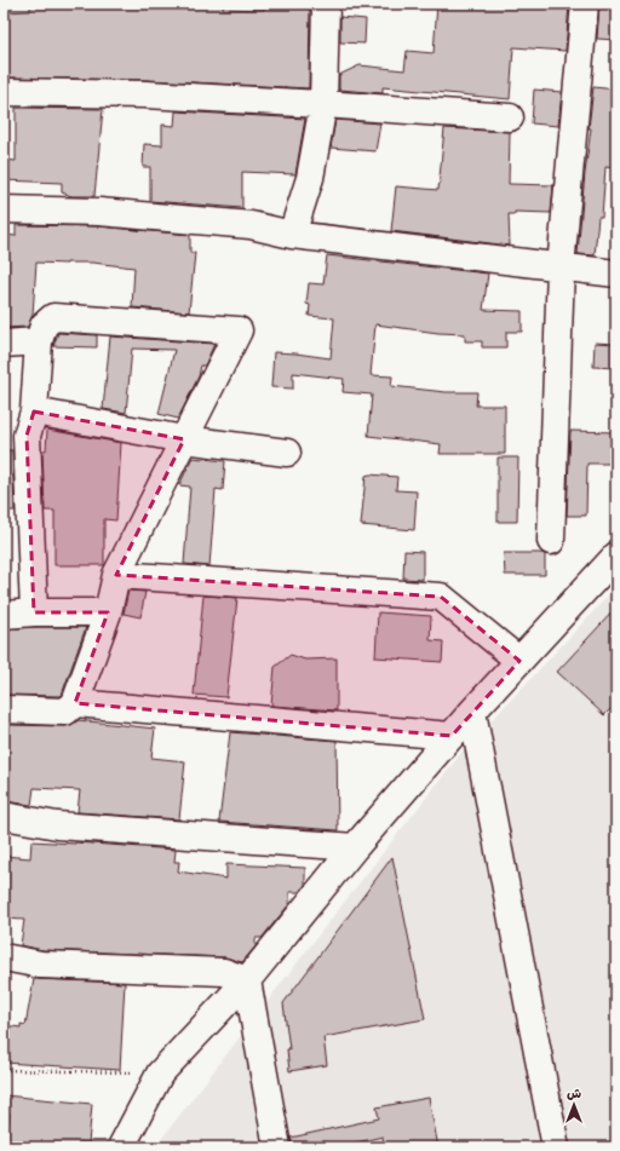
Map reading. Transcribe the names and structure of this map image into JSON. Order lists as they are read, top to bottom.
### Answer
{
  "north": "top"
}
